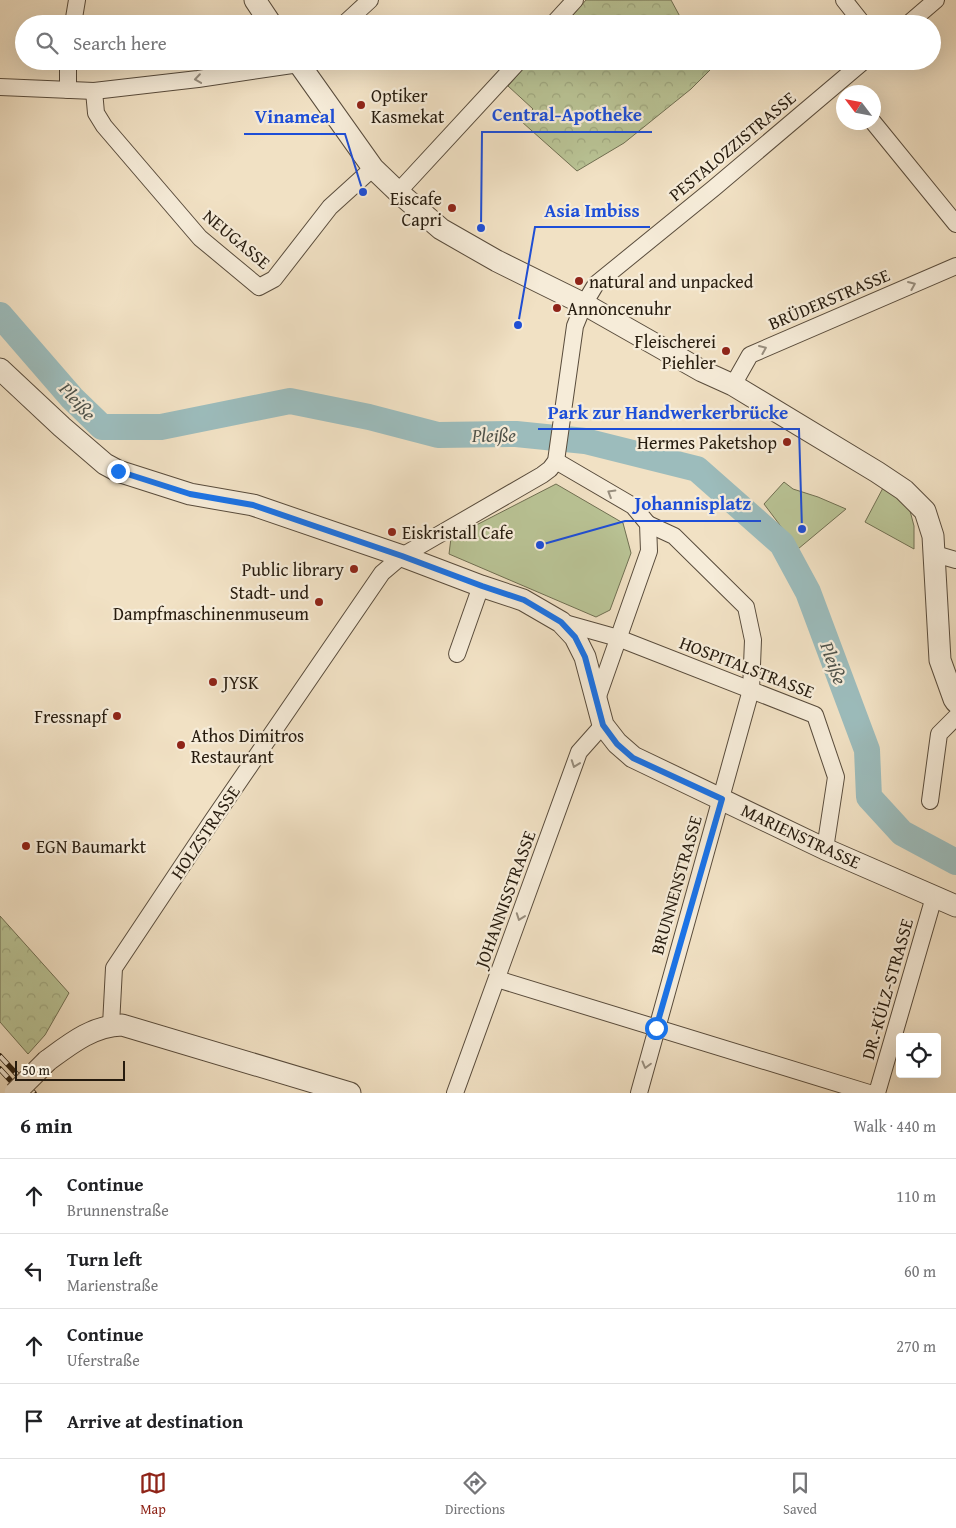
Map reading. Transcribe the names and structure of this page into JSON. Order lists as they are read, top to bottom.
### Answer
{
  "streets": {
    "street": [
      "PESTALOZZISTRASSE",
      "NEUGASSE",
      "BRÜDERSTRASSE",
      "HOSPITALSTRASSE",
      "HOLZSTRASSE",
      "MARIENSTRASSE",
      "BRUNNENSTRASSE",
      "JOHANNISSTRASSE",
      "DR.-KÜLZ-STRASSE"
    ]
  },
  "crossings": [
    ["PESTALOZZISTRASSE", "HOLZSTRASSE"],
    ["HOSPITALSTRASSE", "MARIENSTRASSE"],
    ["HOSPITALSTRASSE", "BRUNNENSTRASSE"],
    ["MARIENSTRASSE", "BRUNNENSTRASSE"],
    ["MARIENSTRASSE", "JOHANNISSTRASSE"],
    ["MARIENSTRASSE", "DR.-KÜLZ-STRASSE"]
  ],
  "one_way": ["BRÜDERSTRASSE", "JOHANNISSTRASSE"],
  "water": ["Pleiße"],
  "places": [
    "Optiker Kasmekat",
    "Vinameal",
    "Eiscafe Capri",
    "Central-Apotheke",
    "natural and unpacked",
    "Annoncenuhr",
    "Asia Imbiss",
    "Fleischerei Piehler",
    "Hermes Paketshop",
    "Park zur Handwerkerbrücke",
    "Eiskristall Cafe",
    "Johannisplatz",
    "Public library",
    "Stadt- und Dampfmaschinenmuseum",
    "JYSK",
    "Fressnapf",
    "Athos Dimitros Restaurant",
    "EGN Baumarkt"
  ],
  "scale_bar": "50 m",
  "north": "top left",
  "page": {
    "search": "Search here",
    "scale": "50 m",
    "heading": ["6 min", "Walk · 440 m"],
    "list": [
      ["Continue", "Brunnenstraße", "110 m"],
      ["Turn left", "Marienstraße", "60 m"],
      ["Continue", "Uferstraße", "270 m"],
      "Arrive at destination"
    ],
    "nav": ["Map", "Directions", "Saved"]
  }
}
